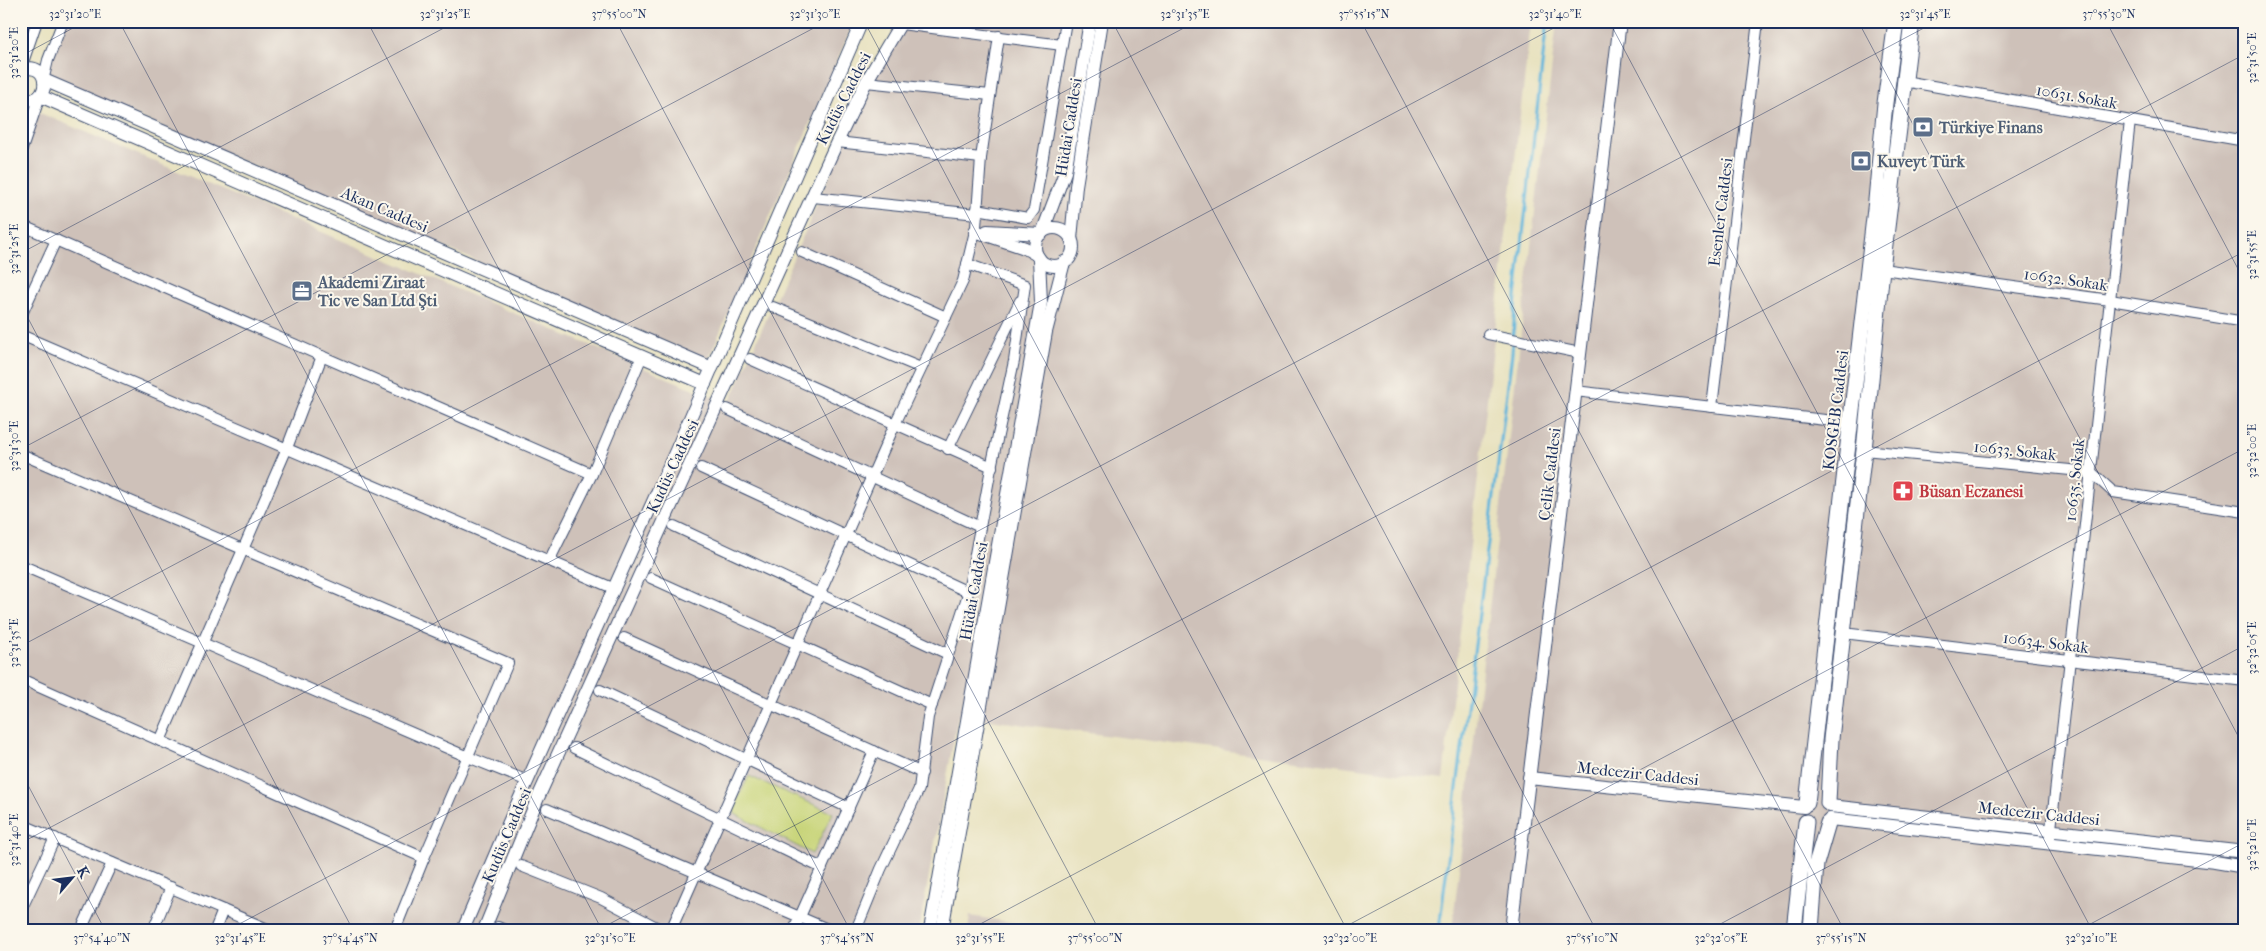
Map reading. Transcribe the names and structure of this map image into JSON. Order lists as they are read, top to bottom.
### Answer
{
  "streets": {
    "main road": ["KOSGEB Caddesi"],
    "street": [
      "10631. Sokak",
      "Kudüs Caddesi",
      "Hüdai Caddesi",
      "Akan Caddesi",
      "Esenler Caddesi",
      "10632. Sokak",
      "10633. Sokak",
      "Çelik Caddesi",
      "10635. Sokak",
      "10634. Sokak",
      "Medcezir Caddesi"
    ]
  },
  "crossings": [
    ["10631. Sokak", "KOSGEB Caddesi"],
    ["10631. Sokak", "10635. Sokak"],
    ["Kudüs Caddesi", "Akan Caddesi"],
    ["10632. Sokak", "KOSGEB Caddesi"],
    ["10632. Sokak", "10635. Sokak"],
    ["KOSGEB Caddesi", "10633. Sokak"],
    ["KOSGEB Caddesi", "10634. Sokak"],
    ["KOSGEB Caddesi", "Medcezir Caddesi"],
    ["10633. Sokak", "10635. Sokak"],
    ["Çelik Caddesi", "Medcezir Caddesi"],
    ["10635. Sokak", "10634. Sokak"],
    ["10635. Sokak", "Medcezir Caddesi"]
  ],
  "places": {
    "bank": ["Türkiye Finans", "Kuveyt Türk"],
    "office": ["Akademi Ziraat Tic ve San Ltd Şti"],
    "pharmacy": ["Büsan Eczanesi"]
  },
  "north": "top right",
  "coordinates": [
    "32°31'20\"E",
    "32°31'25\"E",
    "37°55'00\"N",
    "32°31'30\"E",
    "32°31'35\"E",
    "37°55'15\"N",
    "32°31'40\"E",
    "32°31'45\"E",
    "37°55'30\"N",
    "32°31'50\"E",
    "32°31'55\"E",
    "32°32'00\"E",
    "32°32'05\"E",
    "32°32'10\"E",
    "37°54'40\"N",
    "37°54'45\"N",
    "37°54'55\"N",
    "37°55'10\"N"
  ]
}
